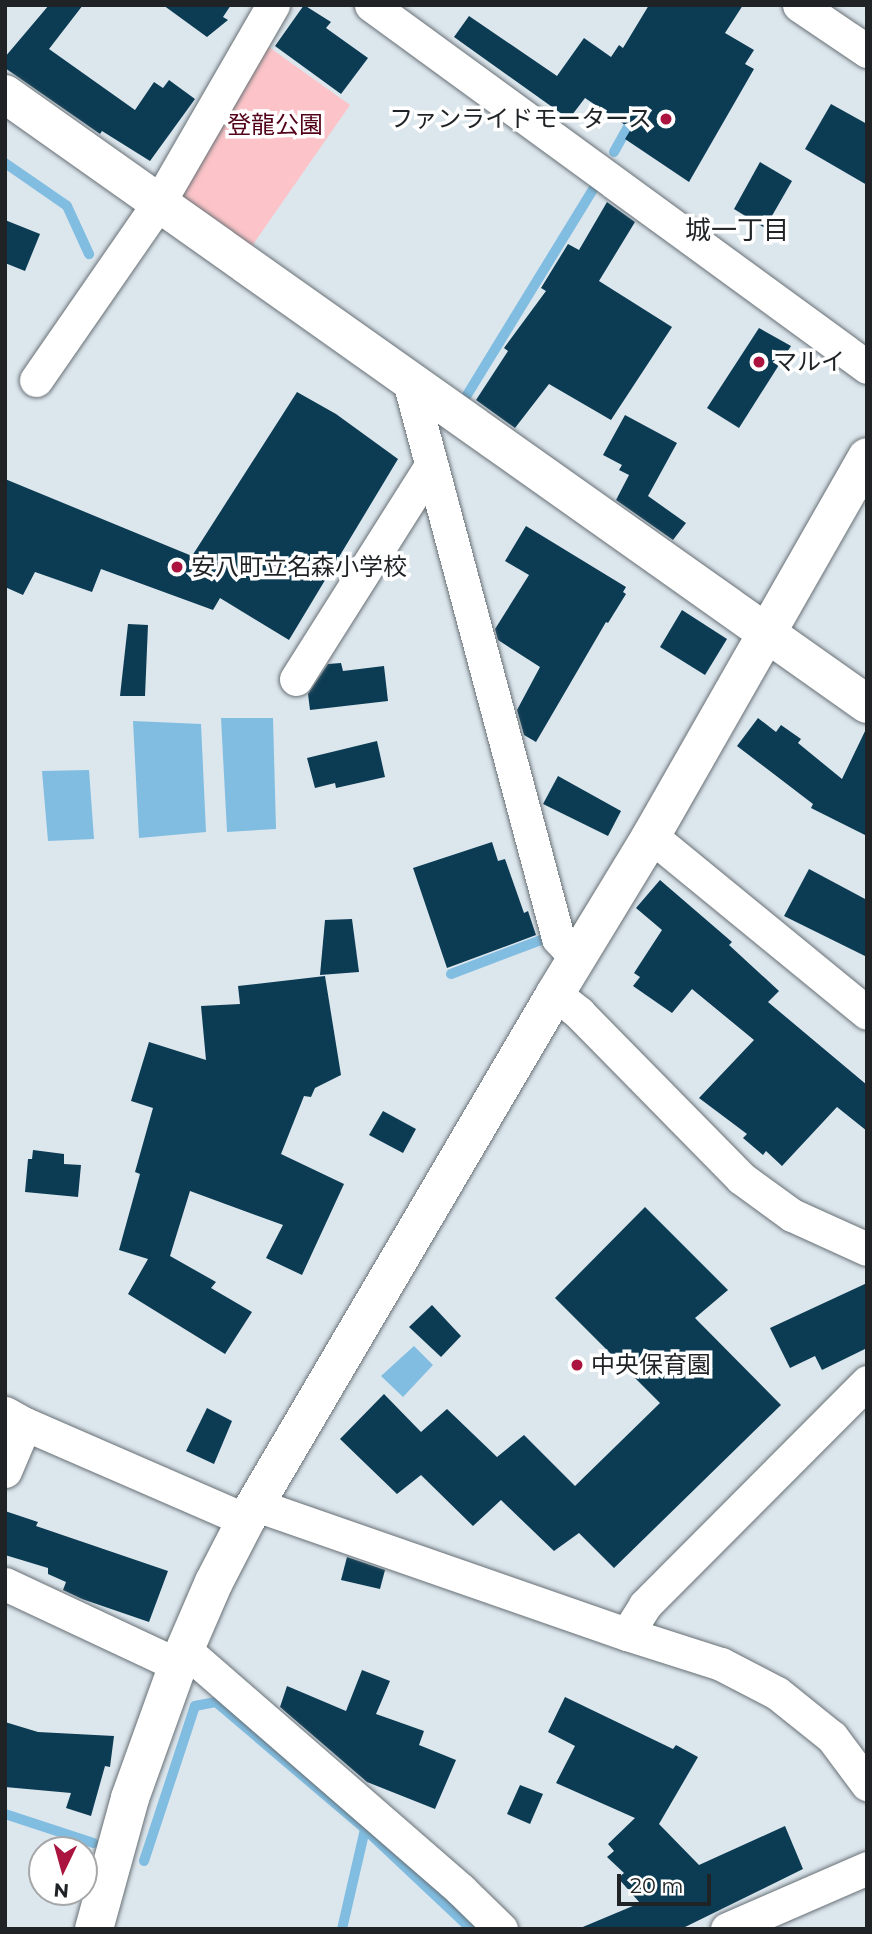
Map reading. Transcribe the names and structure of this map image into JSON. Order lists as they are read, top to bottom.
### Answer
{
  "districts": ["城一丁目"],
  "parks": ["登龍公園"],
  "places": [
    "ファンライドモータース",
    "マルイ",
    "安八町立名森小学校",
    "中央保育園"
  ],
  "scale_bar": "20 m",
  "north": "bottom"
}
